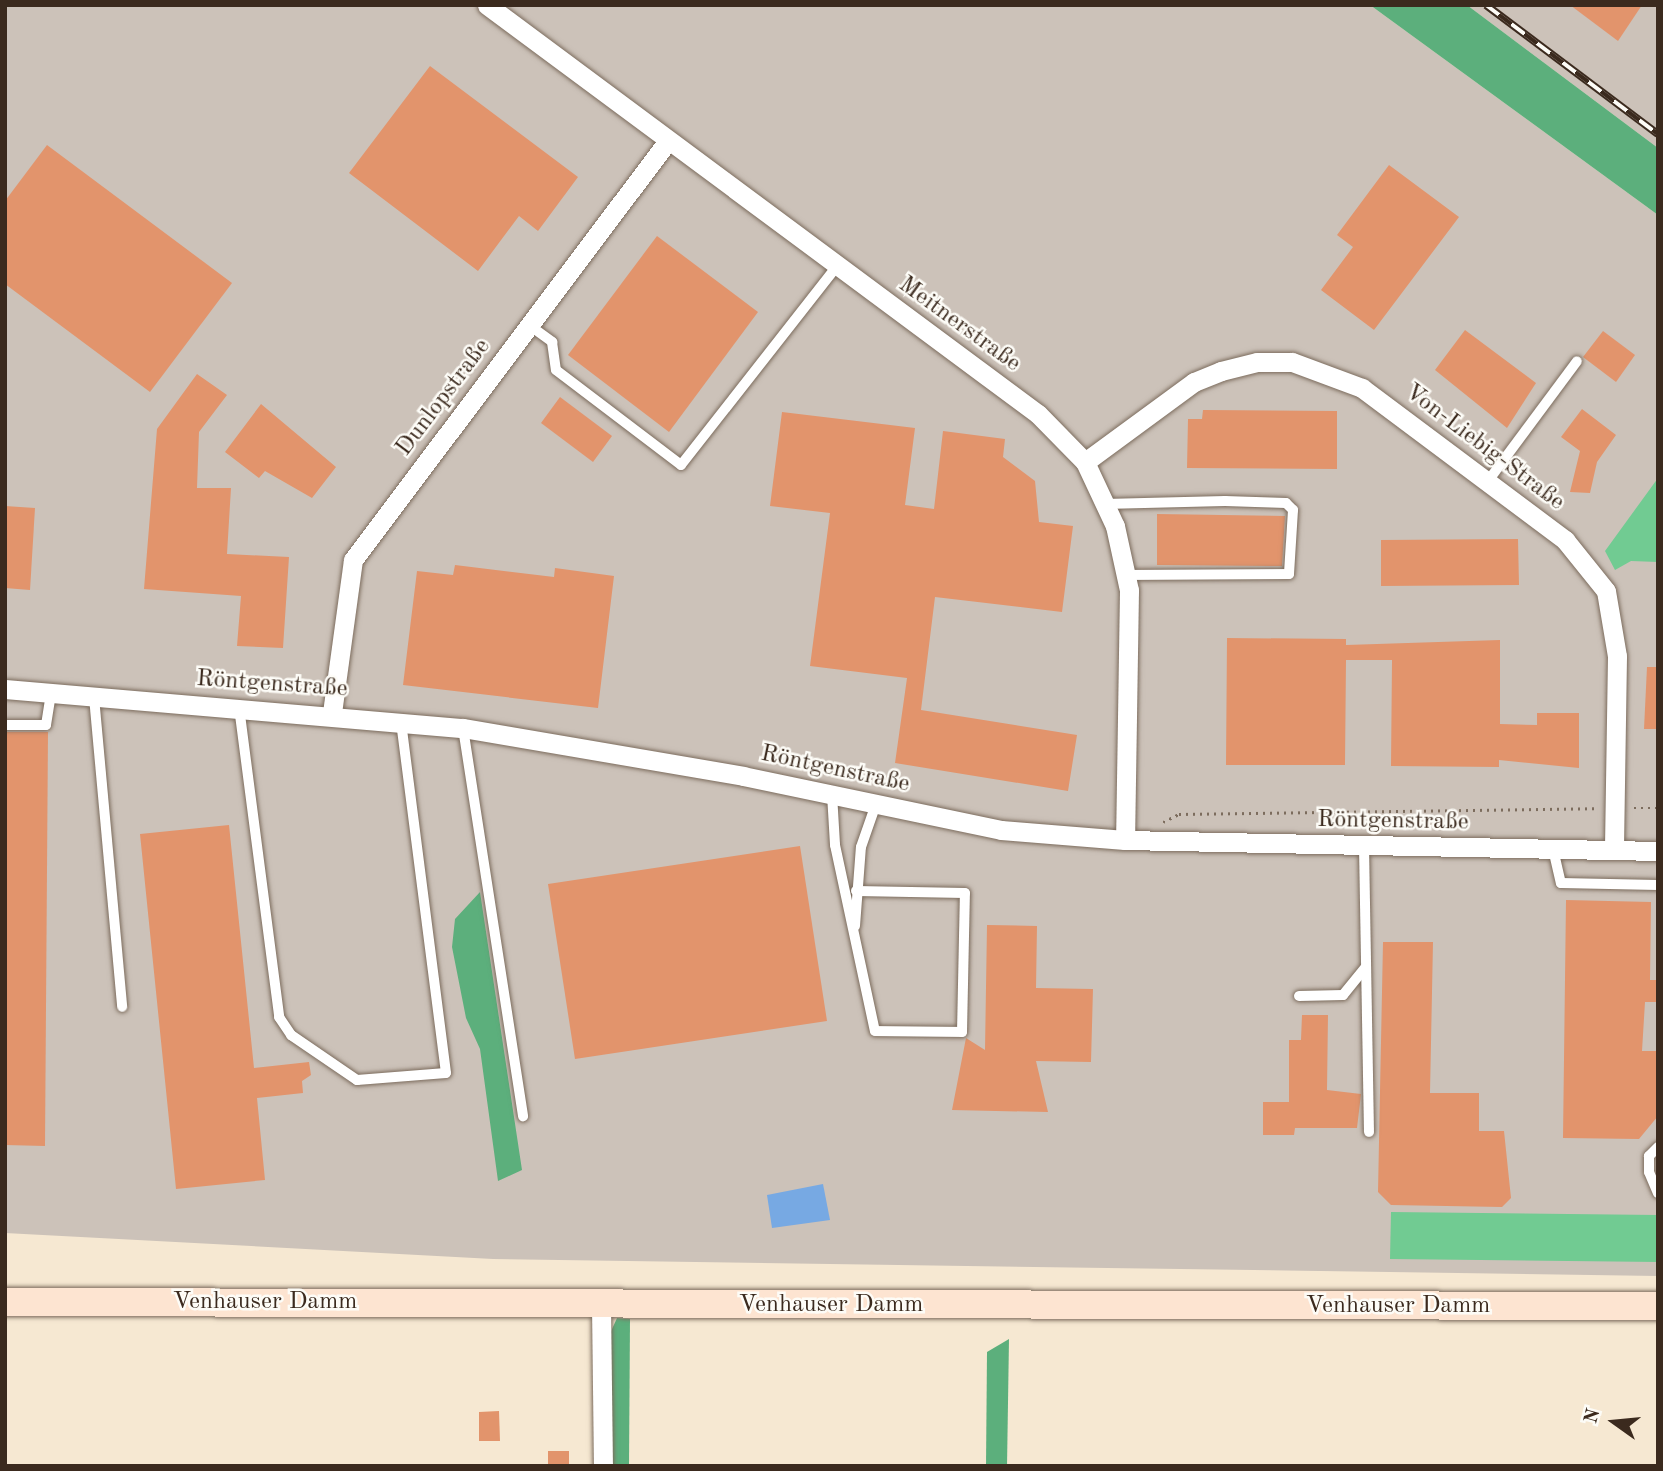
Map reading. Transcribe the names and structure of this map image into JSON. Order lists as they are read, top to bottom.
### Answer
{
  "streets": {
    "main road": ["Venhauser Damm"],
    "street": [
      "Meitnerstraße",
      "Dunlopstraße",
      "Von-Liebig-Straße",
      "Röntgenstraße"
    ]
  },
  "crossings": [
    ["Meitnerstraße", "Dunlopstraße"],
    ["Meitnerstraße", "Von-Liebig-Straße"],
    ["Meitnerstraße", "Röntgenstraße"],
    ["Dunlopstraße", "Röntgenstraße"],
    ["Von-Liebig-Straße", "Röntgenstraße"]
  ],
  "north": "left"
}
